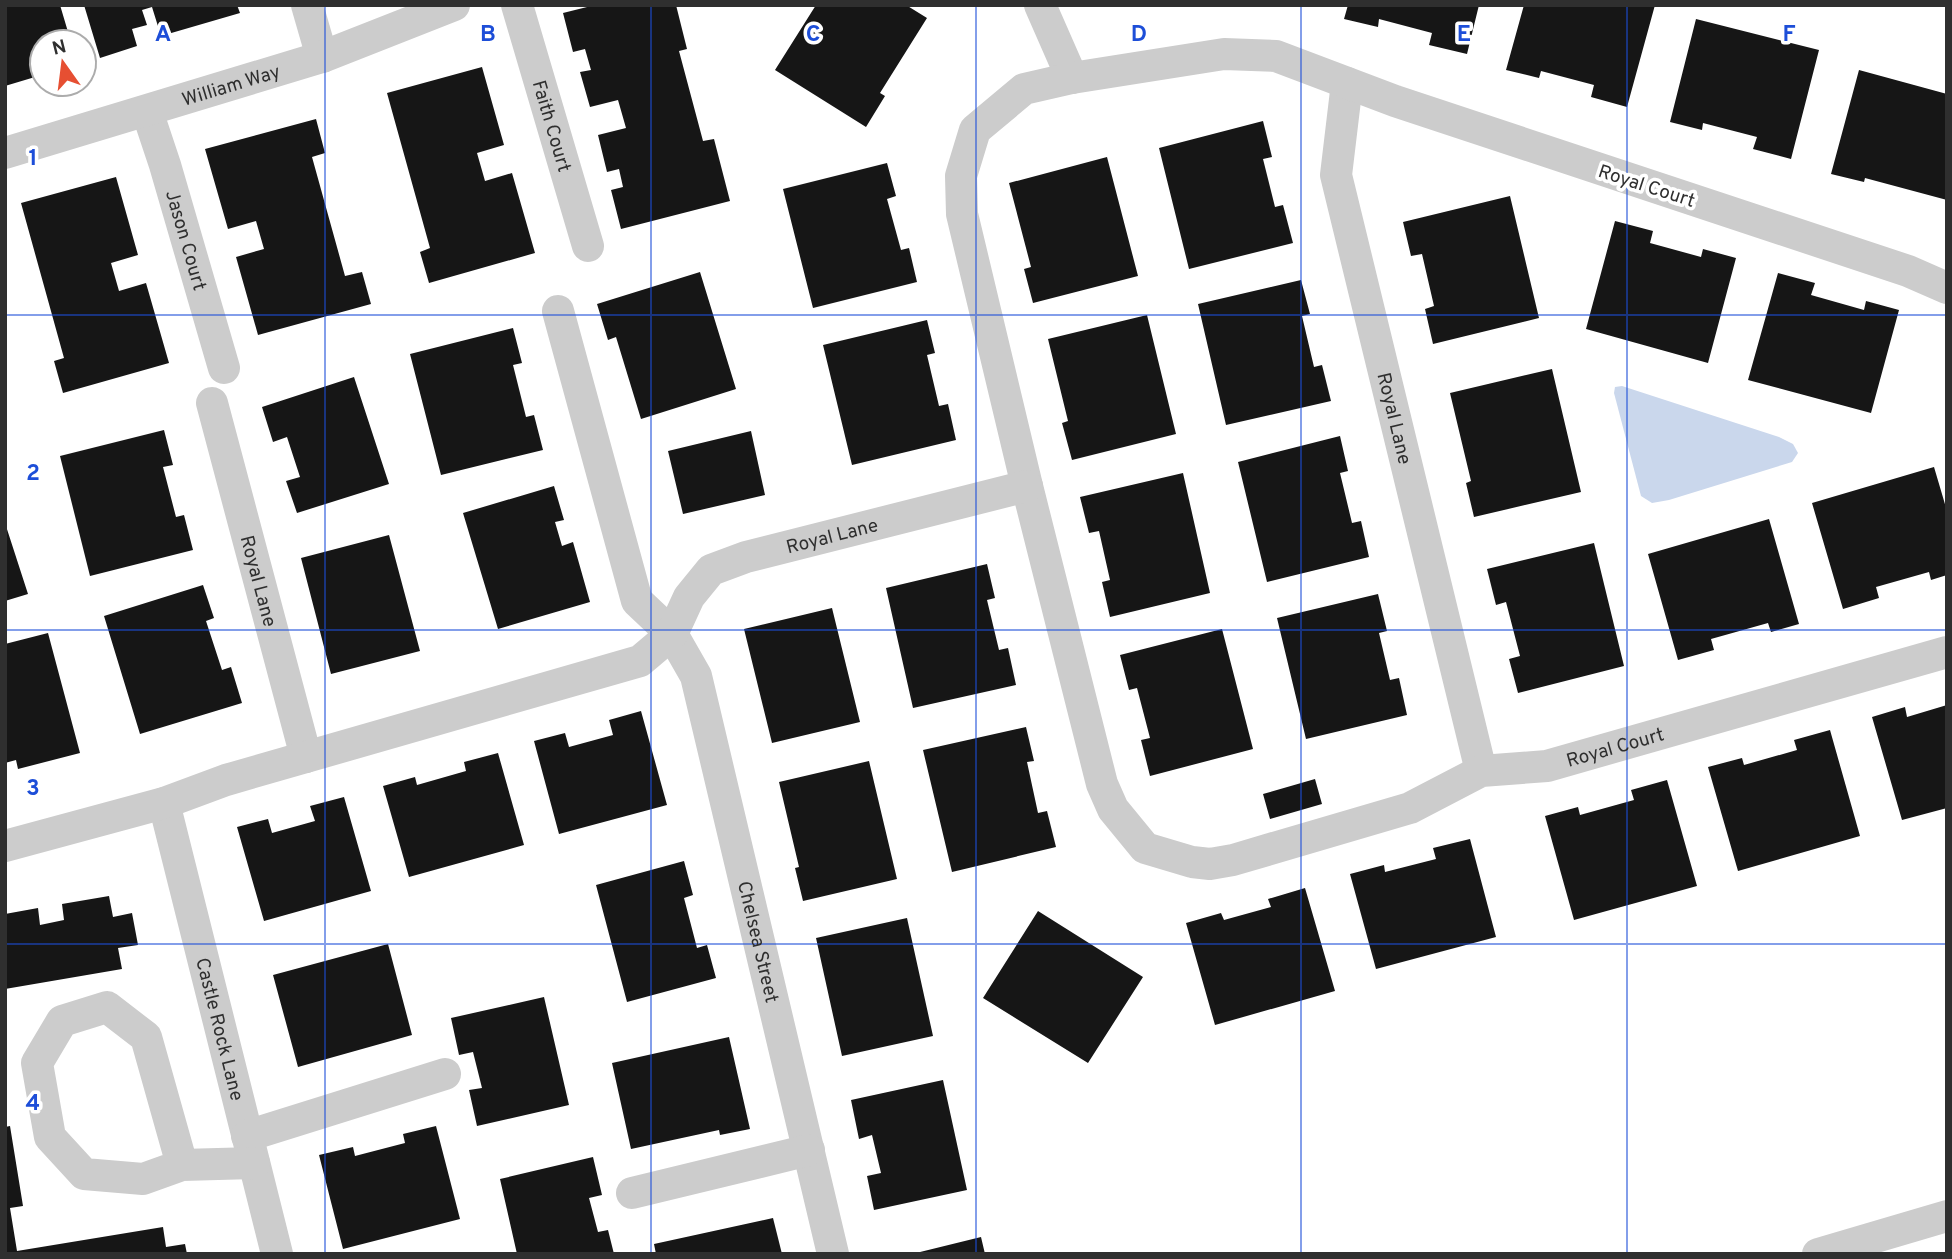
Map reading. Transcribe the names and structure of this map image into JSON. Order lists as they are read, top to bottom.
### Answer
{
  "streets": {
    "street": [
      "William Way",
      "Faith Court",
      "Royal Court",
      "Jason Court",
      "Royal Lane",
      "Chelsea Street",
      "Castle Rock Lane"
    ]
  },
  "crossings": [
    ["William Way", "Jason Court"],
    ["Royal Court", "Royal Lane"],
    ["Royal Lane", "Chelsea Street"],
    ["Royal Lane", "Castle Rock Lane"]
  ],
  "north": "top",
  "grid": {
    "columns": [
      "A",
      "B",
      "C",
      "D",
      "E",
      "F"
    ],
    "rows": [
      "1",
      "2",
      "3",
      "4"
    ]
  }
}
